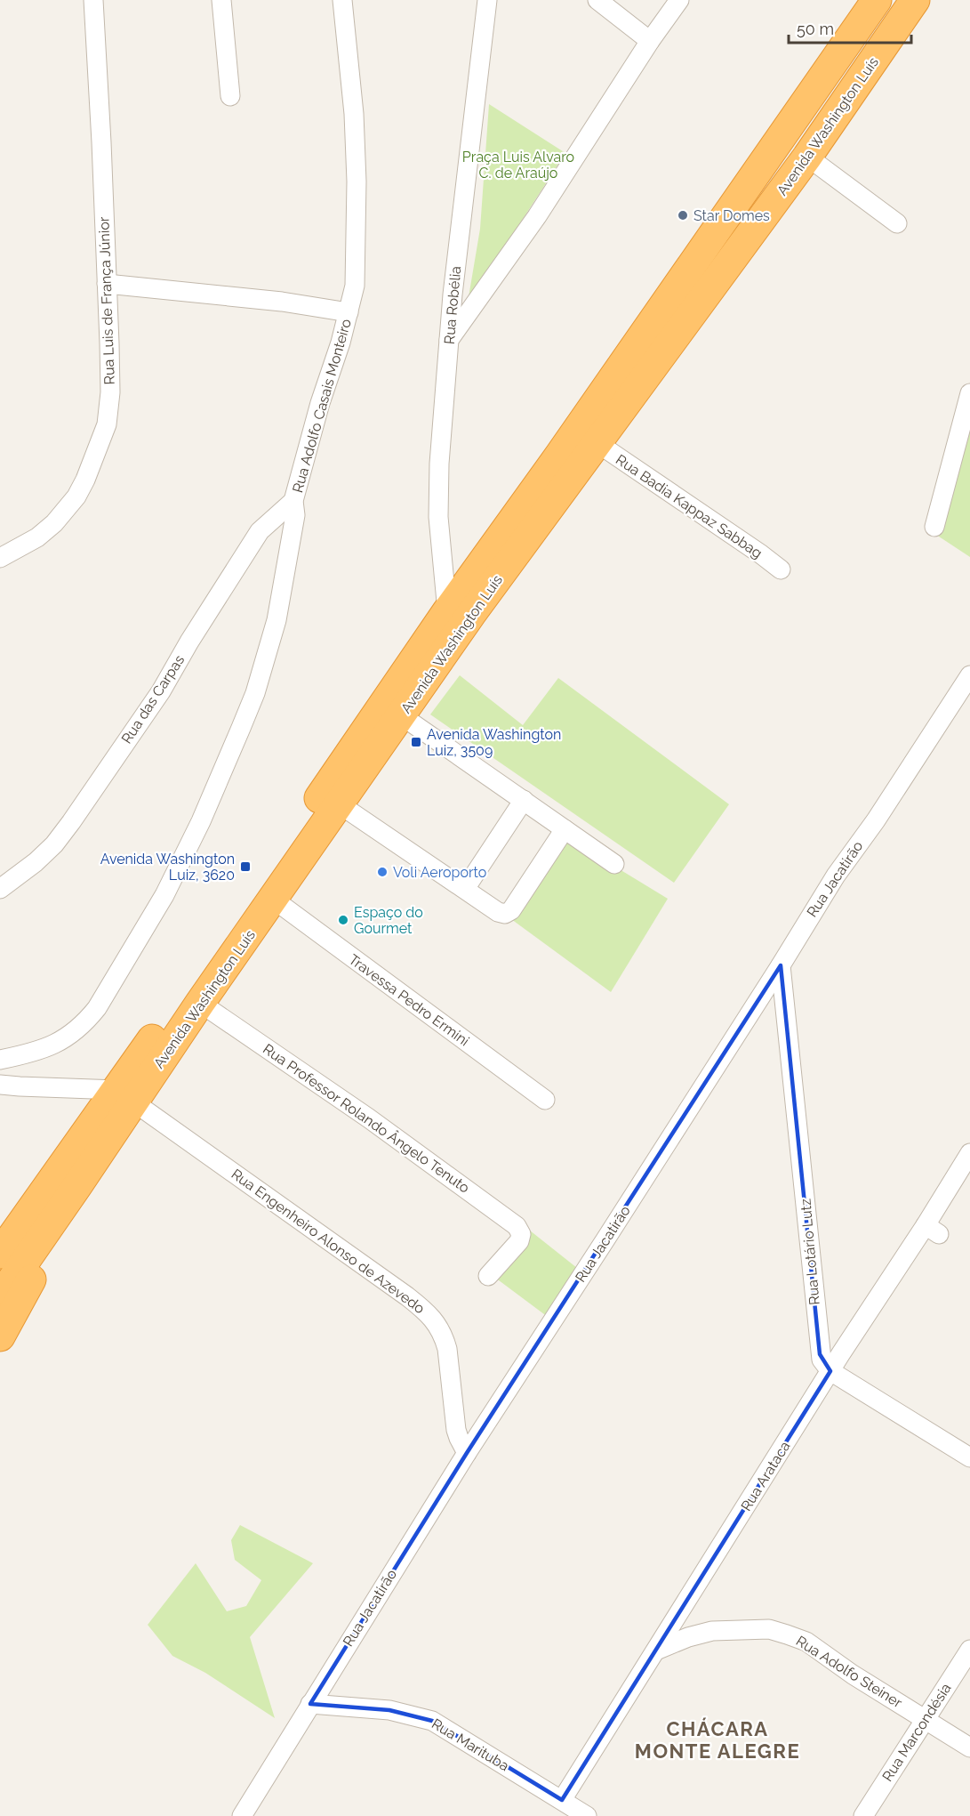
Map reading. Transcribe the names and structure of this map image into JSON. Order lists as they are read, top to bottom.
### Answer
{
  "streets": {
    "highway": ["Avenida Washington Luís"],
    "street": [
      "Rua Luis de França Júnior",
      "Rua Robélia",
      "Rua Adolfo Casais Monteiro",
      "Rua Badia Kappaz Sabbag",
      "Rua das Carpas",
      "Rua Jacatirão",
      "Travessa Pedro Ermini",
      "Rua Professor Rolando Ângelo Tenuto",
      "Rua Engenheiro Alonso de Azevedo",
      "Rua Lotário Lutz",
      "Rua Arataca",
      "Rua Adolfo Steiner",
      "Rua Marcondésia",
      "Rua Marituba"
    ]
  },
  "crossings": [
    ["Avenida Washington Luís", "Rua Robélia"],
    ["Avenida Washington Luís", "Rua Badia Kappaz Sabbag"],
    ["Avenida Washington Luís", "Travessa Pedro Ermini"],
    ["Avenida Washington Luís", "Rua Professor Rolando Ângelo Tenuto"],
    ["Avenida Washington Luís", "Rua Engenheiro Alonso de Azevedo"],
    ["Rua Adolfo Casais Monteiro", "Rua das Carpas"],
    ["Rua Jacatirão", "Rua Engenheiro Alonso de Azevedo"],
    ["Rua Jacatirão", "Rua Lotário Lutz"],
    ["Rua Jacatirão", "Rua Marituba"],
    ["Rua Lotário Lutz", "Rua Arataca"],
    ["Rua Arataca", "Rua Adolfo Steiner"],
    ["Rua Arataca", "Rua Marituba"],
    ["Rua Adolfo Steiner", "Rua Marcondésia"]
  ],
  "districts": ["CHÁCARA MONTE ALEGRE"],
  "parks": ["Praça Luis Alvaro C. de Araújo"],
  "places": {
    "other": ["Star Domes", "Voli Aeroporto", "Espaço do Gourmet"],
    "transit": ["Avenida Washington Luiz, 3509", "Avenida Washington Luiz, 3620"]
  },
  "scale_bar": "50 m"
}
